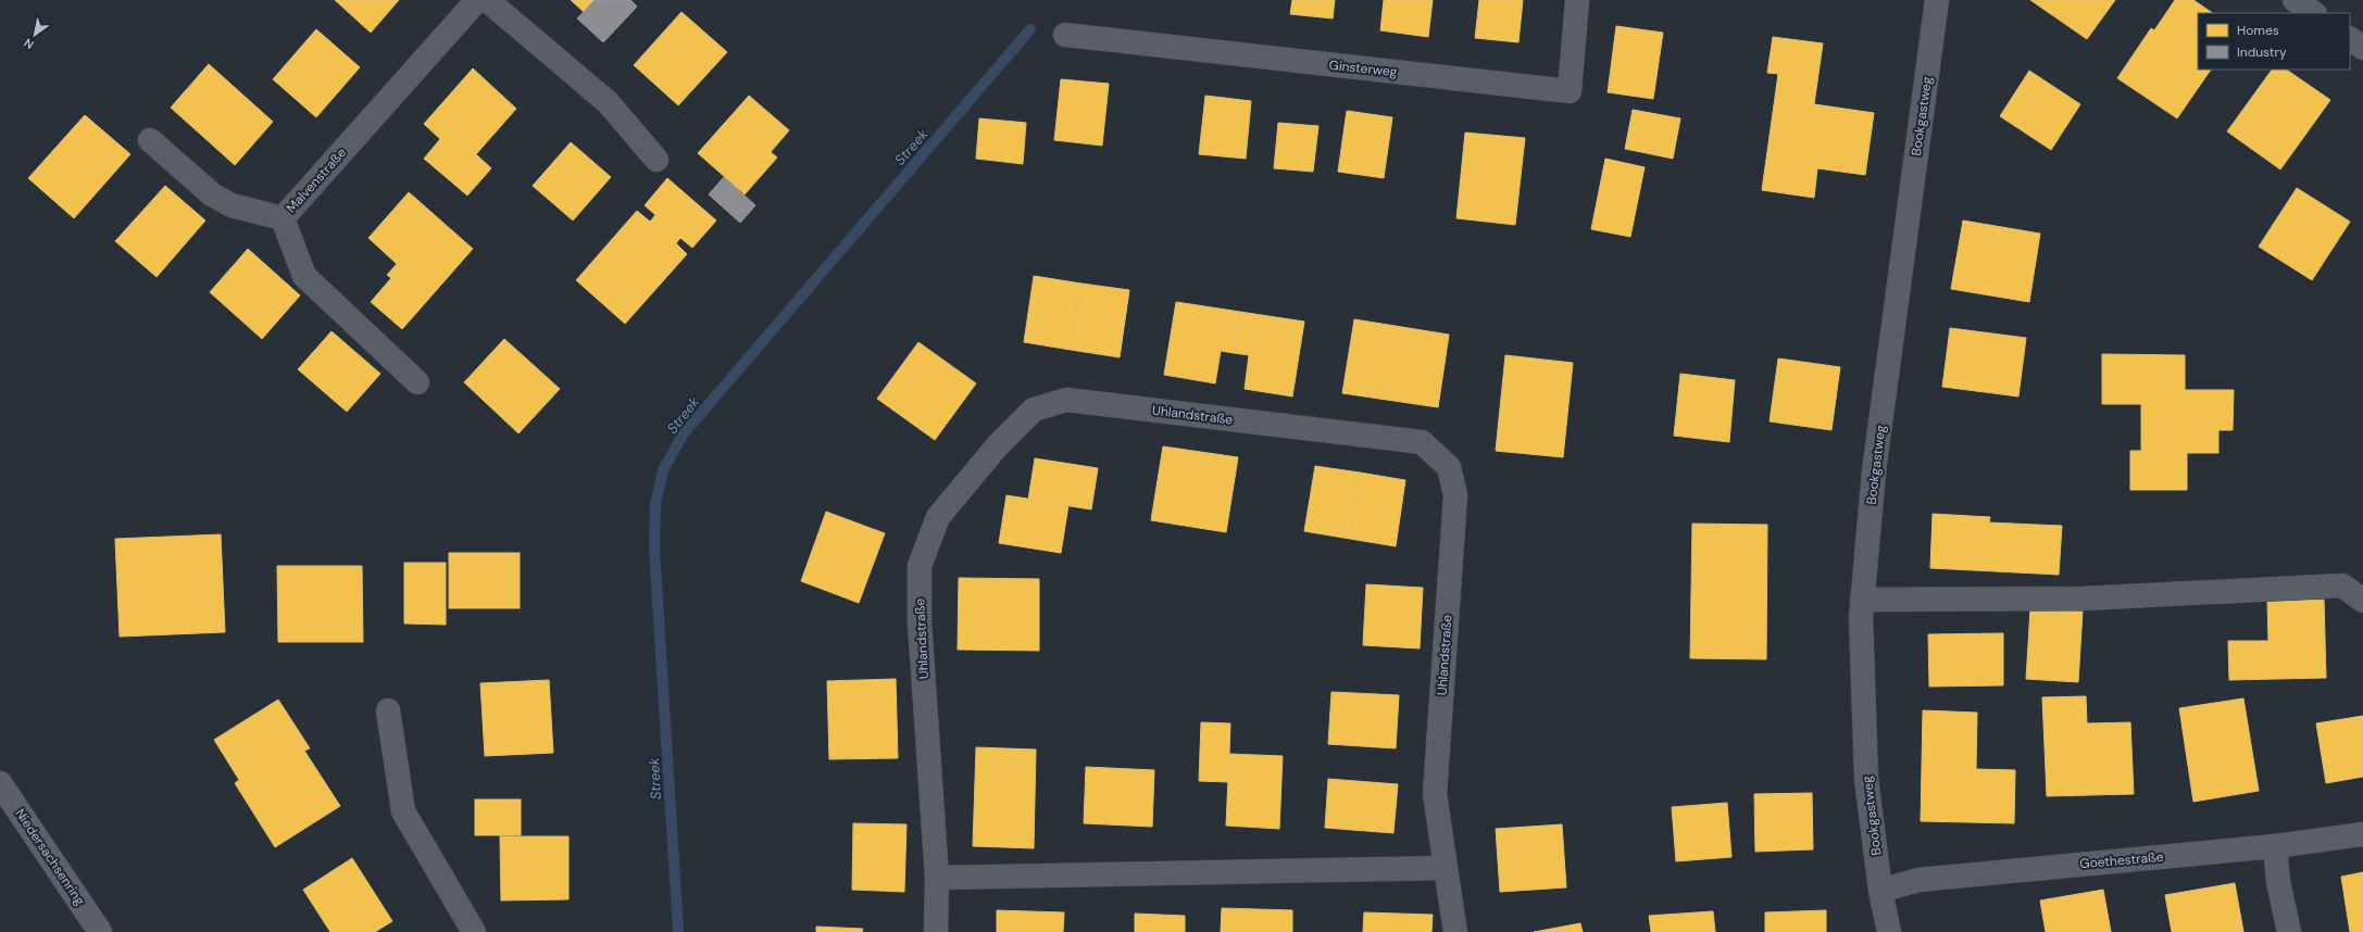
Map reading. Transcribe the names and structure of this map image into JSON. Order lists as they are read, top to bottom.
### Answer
{
  "streets": {
    "main road": ["Niedersachsenring"],
    "street": [
      "Ginsterweg",
      "Bookgastweg",
      "Malvenstraße",
      "Uhlandstraße",
      "Goethestraße"
    ]
  },
  "crossings": [
    ["Bookgastweg", "Goethestraße"]
  ],
  "water": ["Streek"],
  "legend": ["Homes", "Industry"],
  "north": "bottom left"
}
